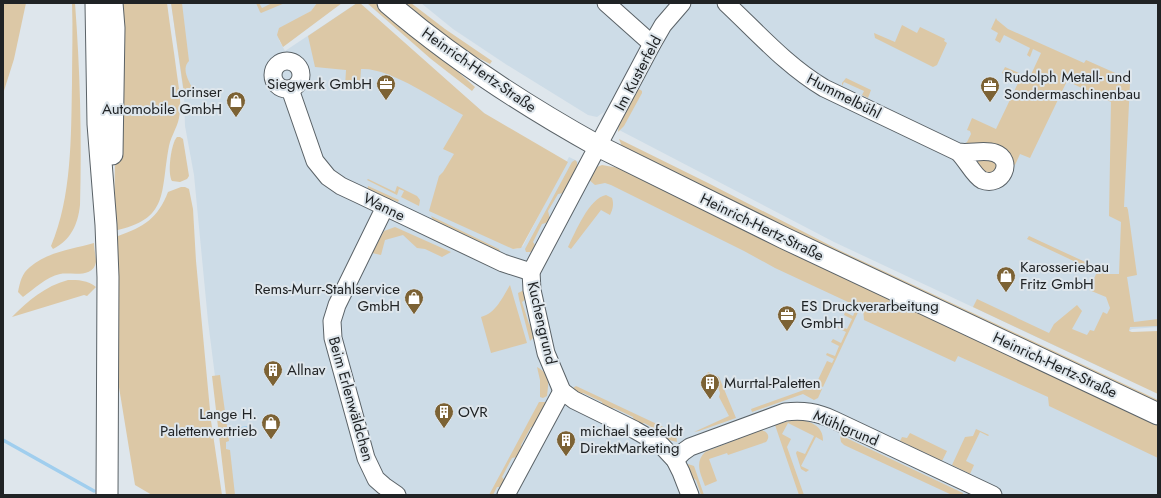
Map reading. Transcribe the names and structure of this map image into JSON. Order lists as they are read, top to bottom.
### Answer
{
  "streets": {
    "main road": ["Heinrich-Hertz-Straße"],
    "street": [
      "Im Kusterfeld",
      "Hummelbühl",
      "Wanne",
      "Kuchengrund",
      "Beim Erlenwäldchen",
      "Mühlgrund"
    ]
  },
  "crossings": [
    ["Heinrich-Hertz-Straße", "Im Kusterfeld"],
    ["Heinrich-Hertz-Straße", "Kuchengrund"],
    ["Im Kusterfeld", "Kuchengrund"],
    ["Wanne", "Kuchengrund"],
    ["Wanne", "Beim Erlenwäldchen"]
  ],
  "places": {
    "office": ["Siegwerk GmbH", "Rudolph Metall- und Sondermaschinenbau", "ES Druckverarbeitung GmbH"],
    "shop": [
      "Lorinser Automobile GmbH",
      "Karosseriebau Fritz GmbH",
      "Rems-Murr-Stahlservice GmbH",
      "Lange H. Palettenvertrieb"
    ],
    "building": [
      "Allnav",
      "Murrtal-Paletten",
      "OVR",
      "michael seefeldt DirektMarketing"
    ]
  }
}
